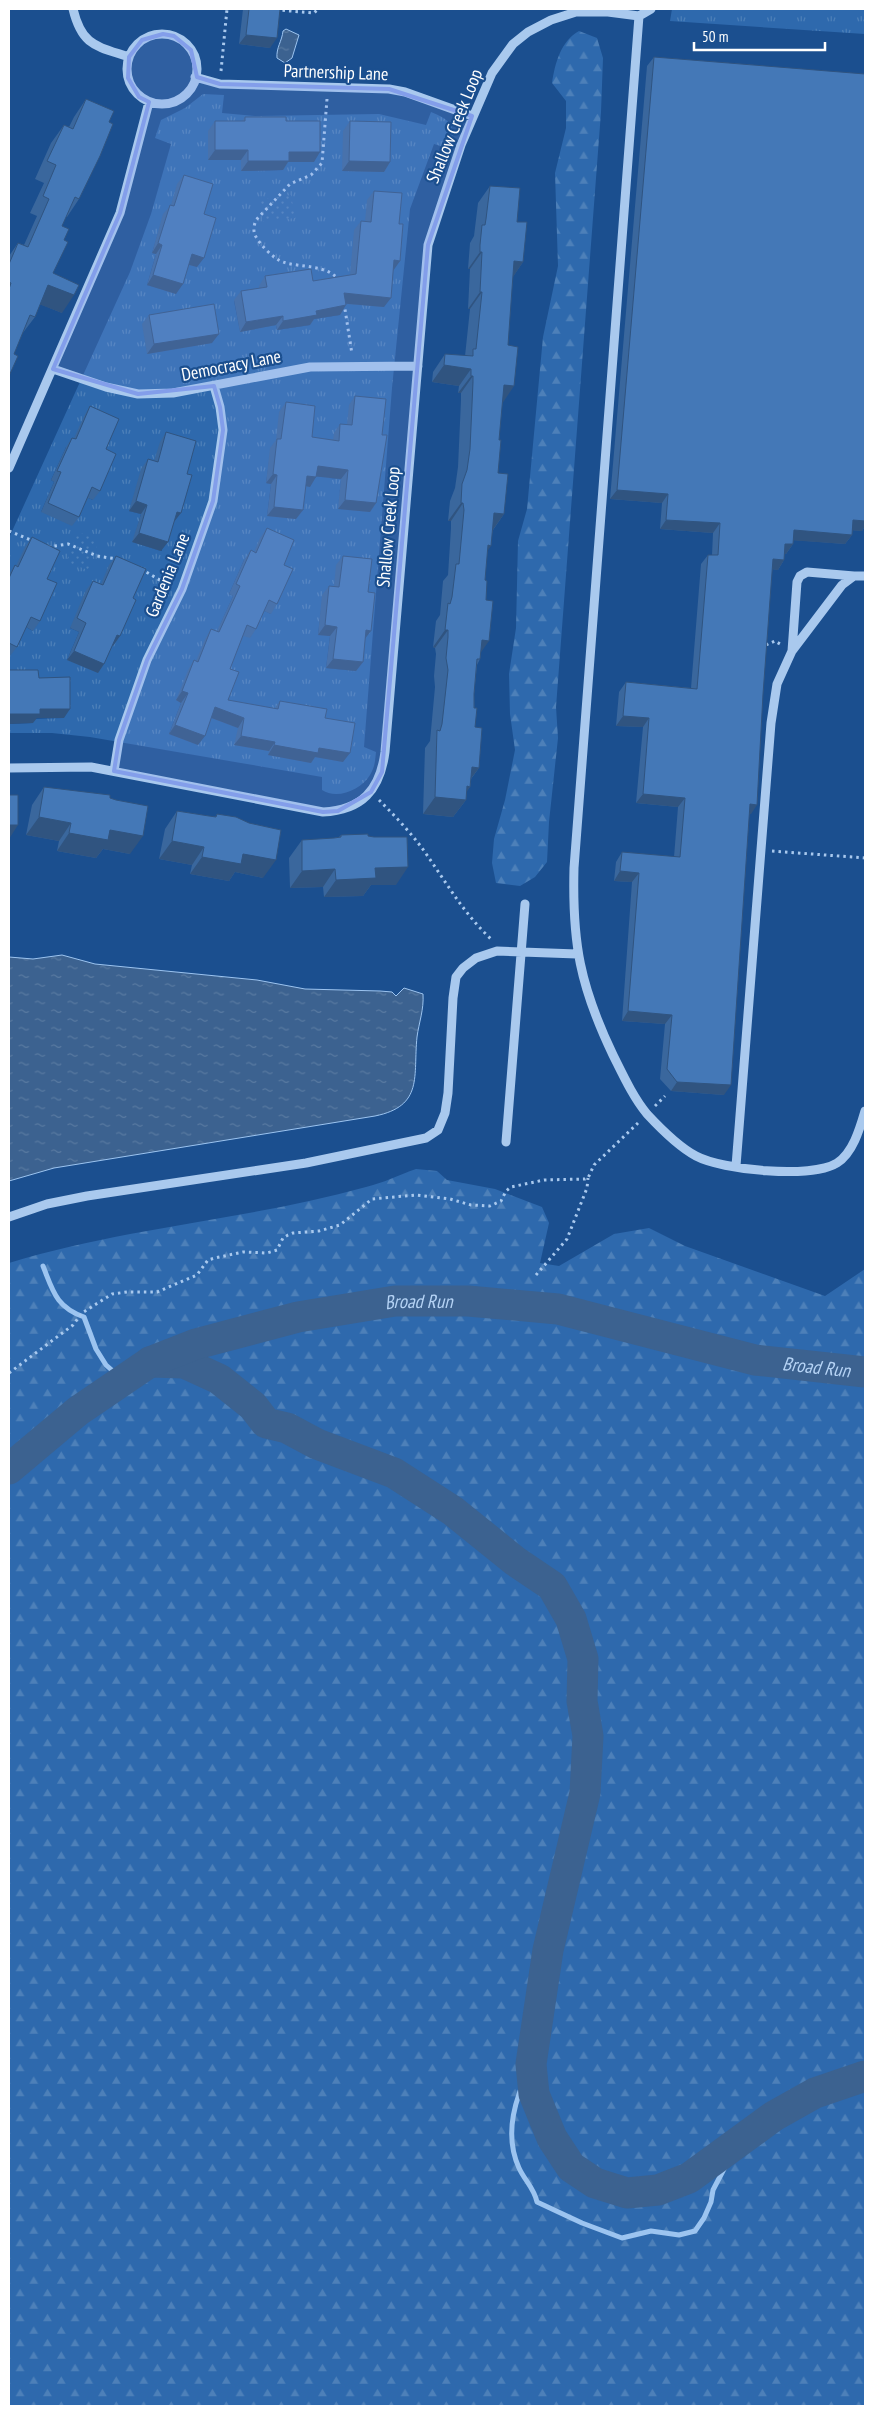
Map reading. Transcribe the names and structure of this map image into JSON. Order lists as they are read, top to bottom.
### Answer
{
  "streets": {
    "street": [
      "Partnership Lane",
      "Shallow Creek Loop",
      "Democracy Lane",
      "Gardenia Lane"
    ]
  },
  "crossings": [
    ["Partnership Lane", "Shallow Creek Loop"],
    ["Shallow Creek Loop", "Democracy Lane"],
    ["Shallow Creek Loop", "Gardenia Lane"],
    ["Democracy Lane", "Gardenia Lane"]
  ],
  "water": ["Broad Run"],
  "scale_bar": "50 m"
}
